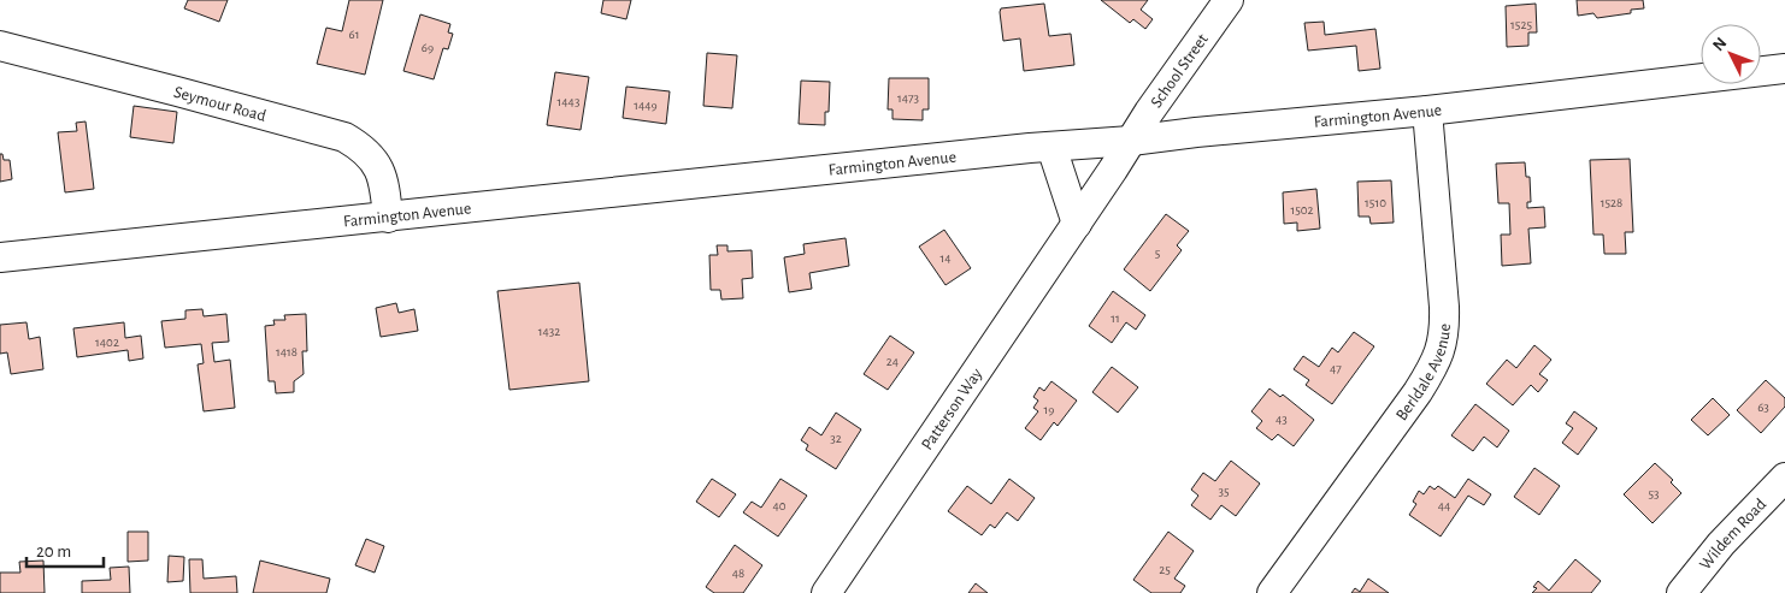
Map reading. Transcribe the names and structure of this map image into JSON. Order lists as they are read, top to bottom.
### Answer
{
  "streets": {
    "street": [
      "School Street",
      "Seymour Road",
      "Farmington Avenue",
      "Berldale Avenue",
      "Patterson Way",
      "Wildem Road"
    ]
  },
  "crossings": [
    ["School Street", "Farmington Avenue"],
    ["School Street", "Patterson Way"],
    ["Seymour Road", "Farmington Avenue"],
    ["Farmington Avenue", "Berldale Avenue"],
    ["Farmington Avenue", "Patterson Way"]
  ],
  "house_numbers": [
    "1525",
    "61",
    "69",
    "1473",
    "1443",
    "1449",
    "1510",
    "1528",
    "1502",
    "5",
    "14",
    "11",
    "1432",
    "1402",
    "1418",
    "24",
    "47",
    "63",
    "19",
    "43",
    "32",
    "35",
    "53",
    "40",
    "44",
    "25",
    "48"
  ],
  "scale_bar": "20 m",
  "north": "top left"
}
